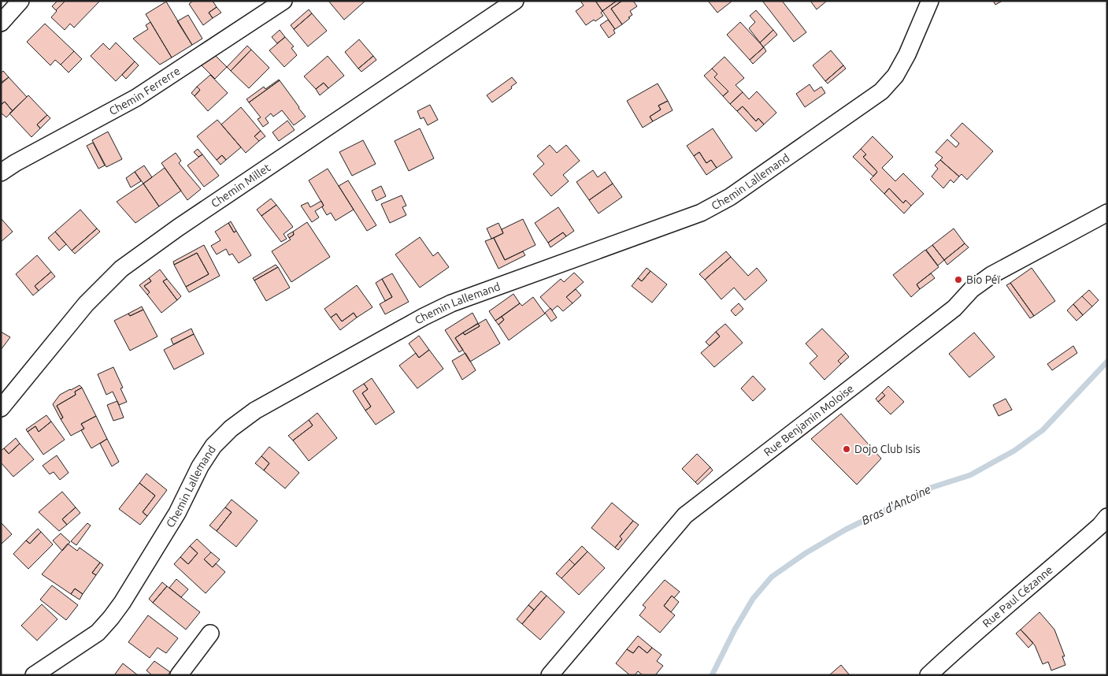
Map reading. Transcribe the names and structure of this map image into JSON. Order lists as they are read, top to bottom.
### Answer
{
  "streets": {
    "street": [
      "Chemin Ferrerre",
      "Chemin Lallemand",
      "Chemin Millet",
      "Rue Benjamin Moloise",
      "Rue Paul Cézanne"
    ]
  },
  "water": ["Bras d'Antoine"],
  "places": ["Bio Péï", "Dojo Club Isis"]
}
